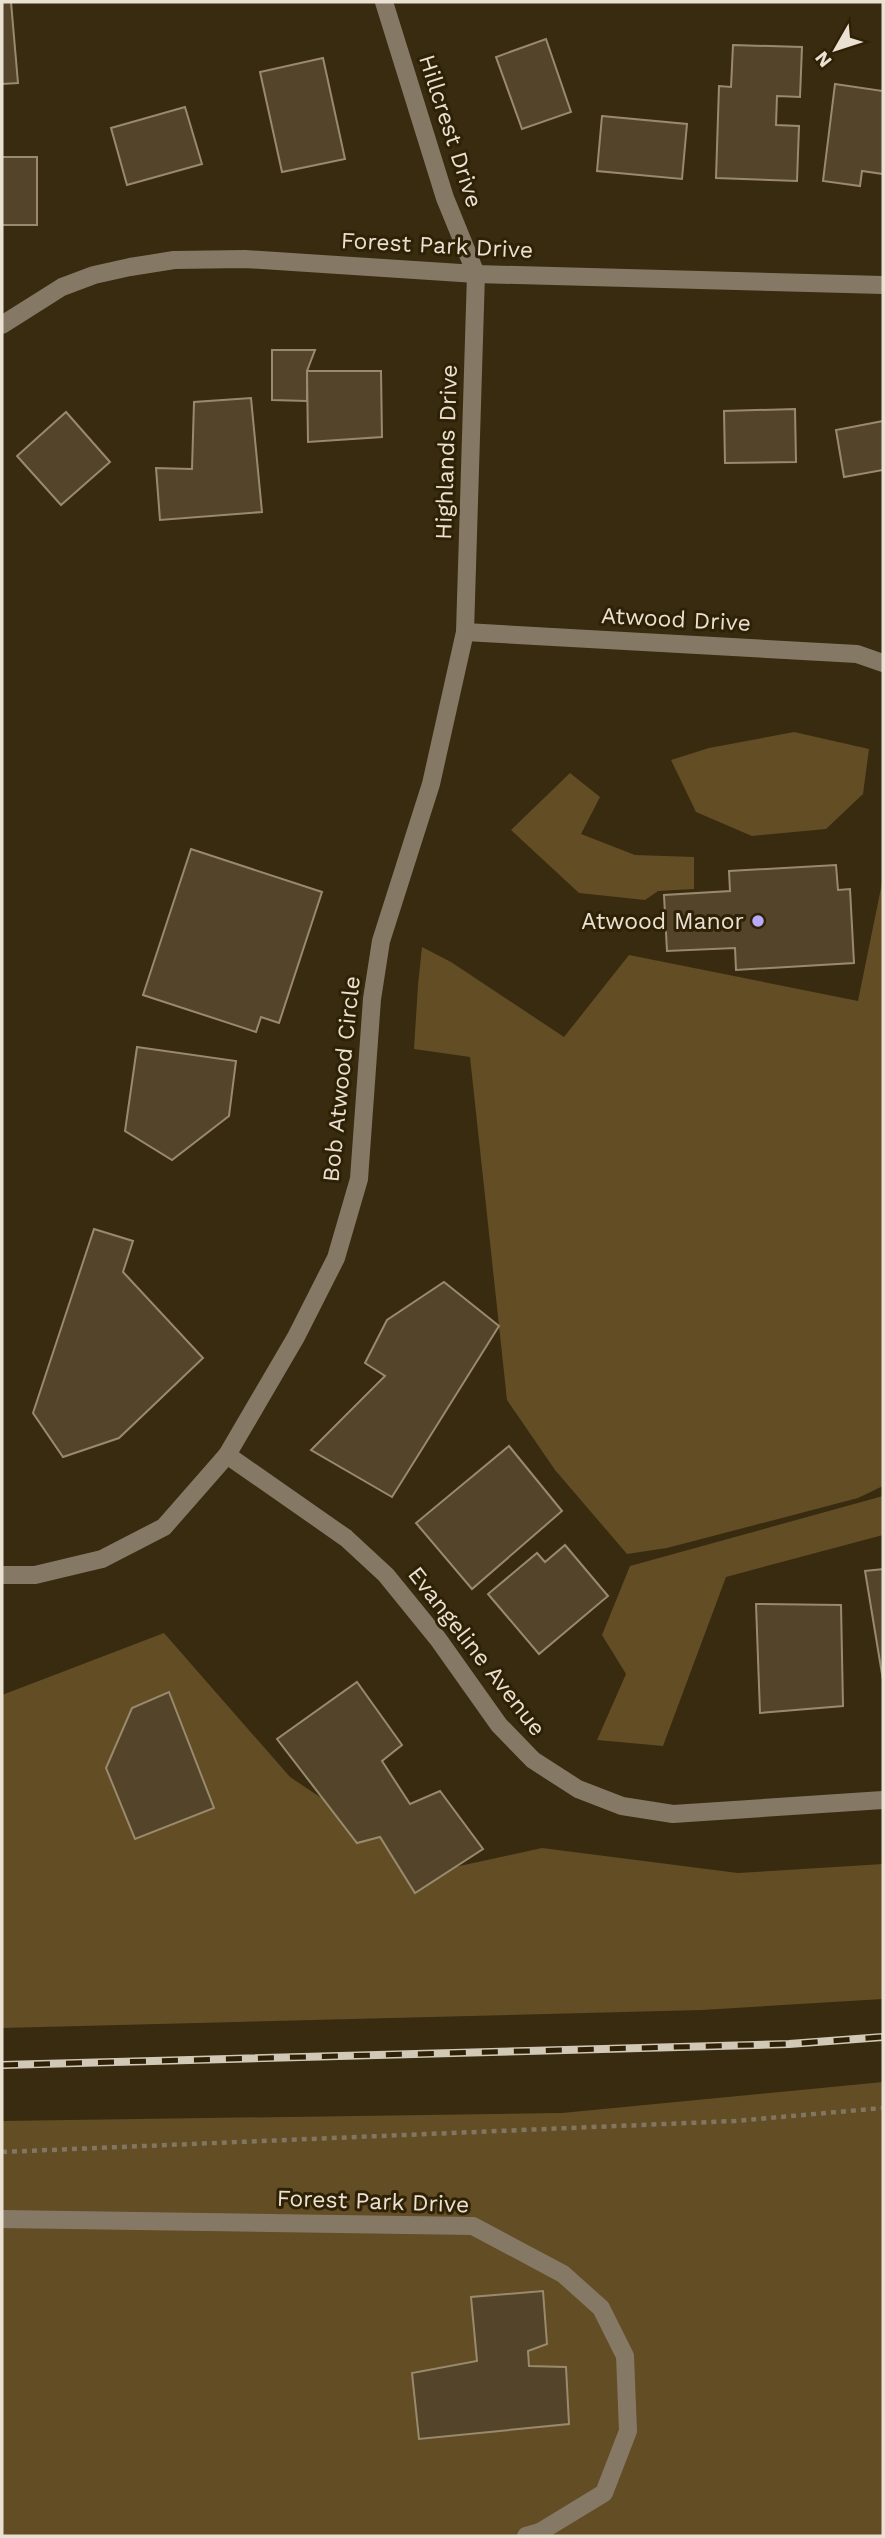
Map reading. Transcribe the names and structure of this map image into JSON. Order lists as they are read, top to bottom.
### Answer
{
  "streets": {
    "street": [
      "Hillcrest Drive",
      "Forest Park Drive",
      "Highlands Drive",
      "Atwood Drive",
      "Bob Atwood Circle",
      "Evangeline Avenue"
    ]
  },
  "crossings": [
    ["Hillcrest Drive", "Forest Park Drive"],
    ["Hillcrest Drive", "Highlands Drive"],
    ["Forest Park Drive", "Highlands Drive"],
    ["Highlands Drive", "Atwood Drive"],
    ["Highlands Drive", "Bob Atwood Circle"],
    ["Atwood Drive", "Bob Atwood Circle"],
    ["Bob Atwood Circle", "Evangeline Avenue"]
  ],
  "places": ["Atwood Manor"],
  "north": "bottom left"
}
